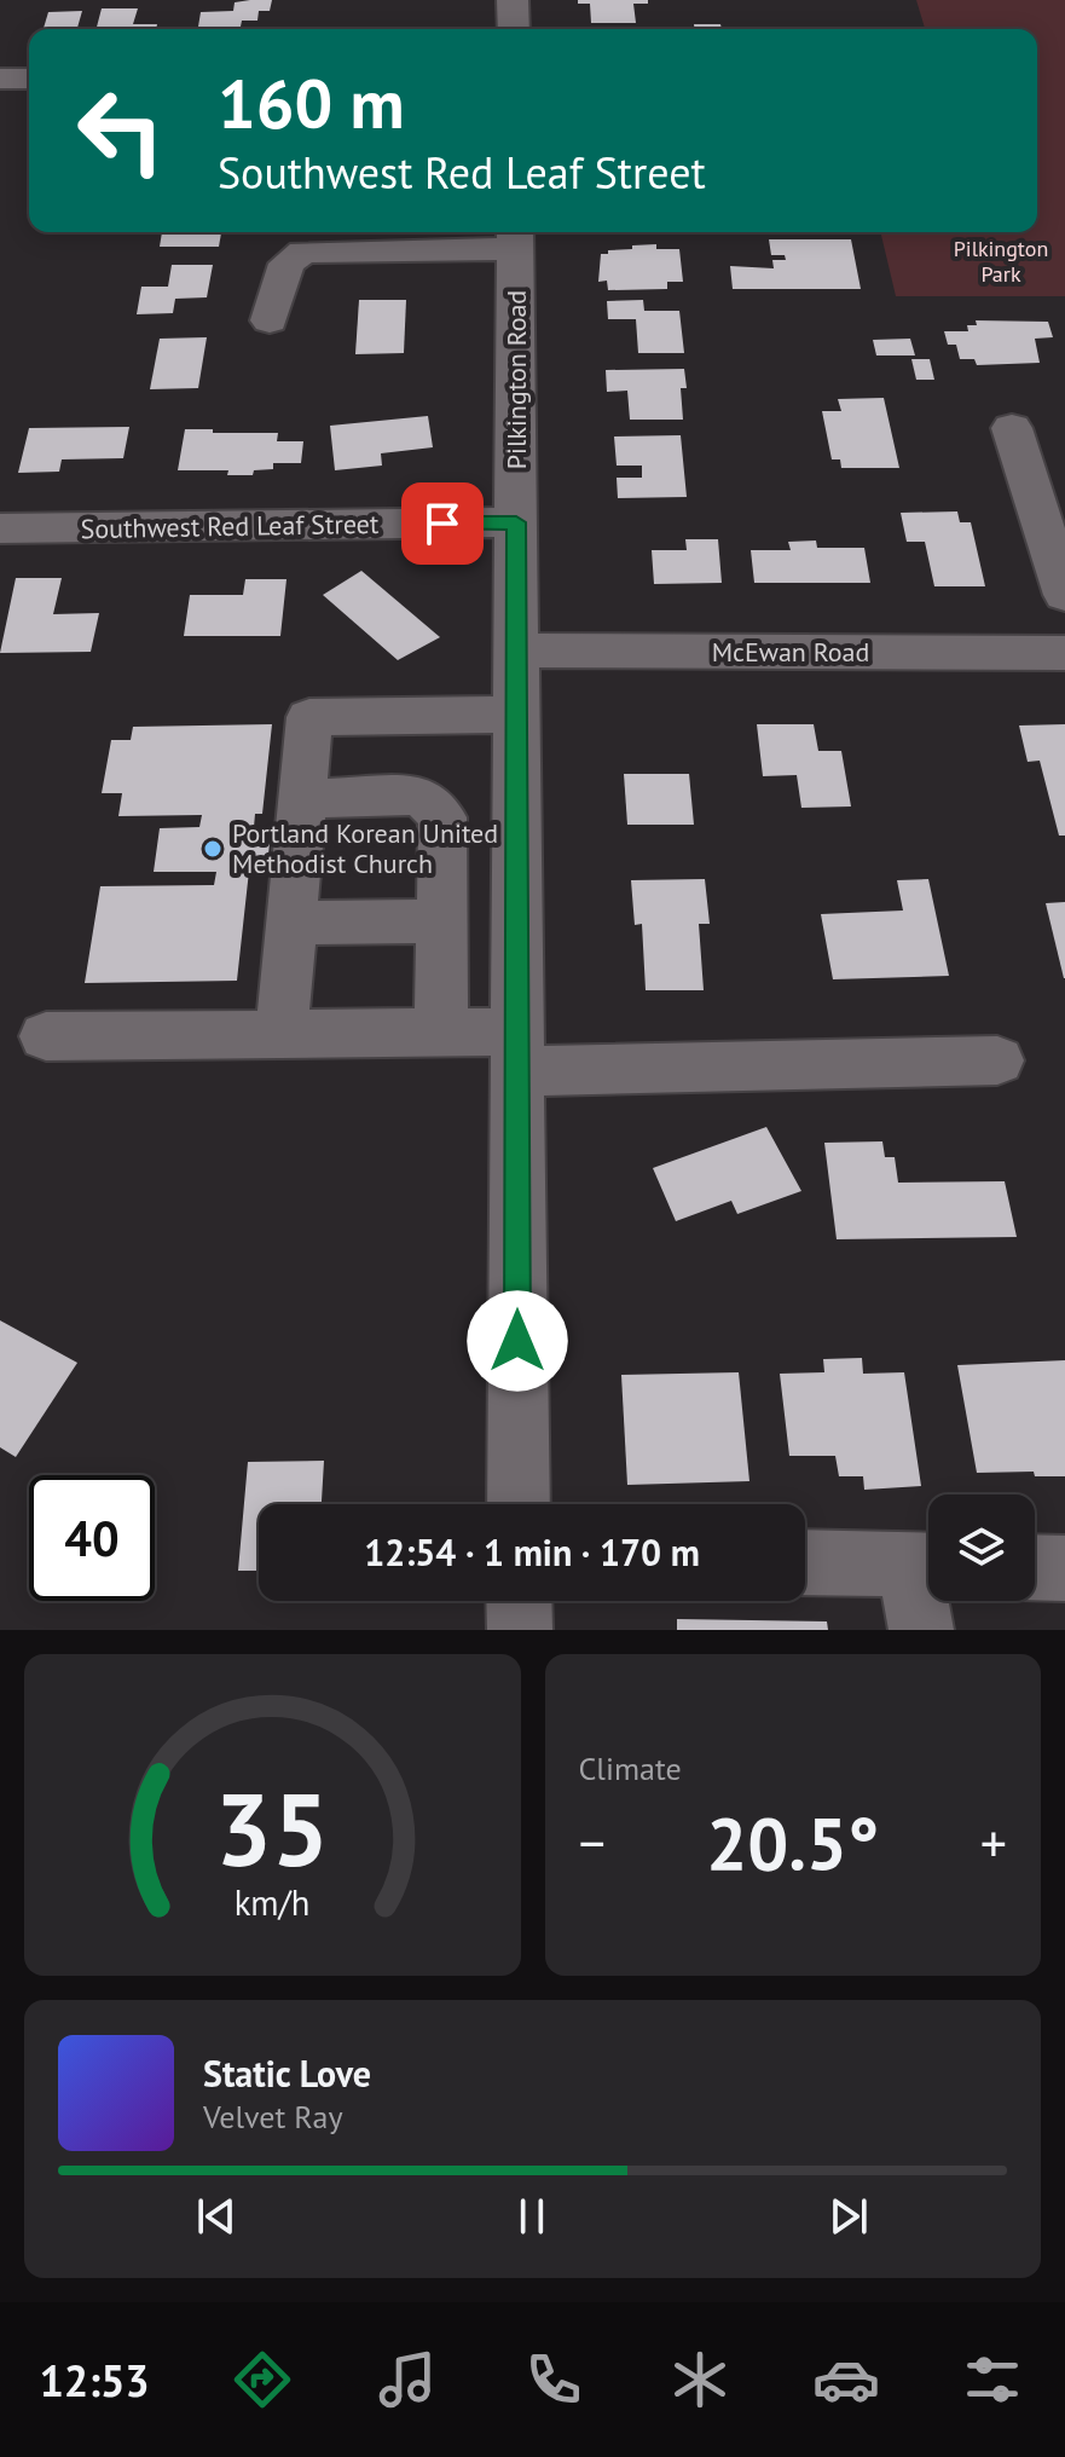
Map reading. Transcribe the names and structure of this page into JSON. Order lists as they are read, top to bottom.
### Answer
{
  "streets": {
    "street": ["Pilkington Road", "Southwest Red Leaf Street", "McEwan Road"]
  },
  "crossings": [
    ["Pilkington Road", "Southwest Red Leaf Street"],
    ["Pilkington Road", "McEwan Road"]
  ],
  "parks": ["Pilkington Park"],
  "places": ["Portland Korean United Methodist Church"],
  "page": {
    "turn": ["160 m", "Southwest Red Leaf Street"],
    "limit": "40",
    "trip": "12:54 · 1 min · 170 m",
    "tile": "Climate",
    "heat": ["−", "20.5°", "+"],
    "song": ["Static Love", "Velvet Ray"],
    "tabs": "12:53",
    "gauge": ["35", "km/h"]
  }
}
